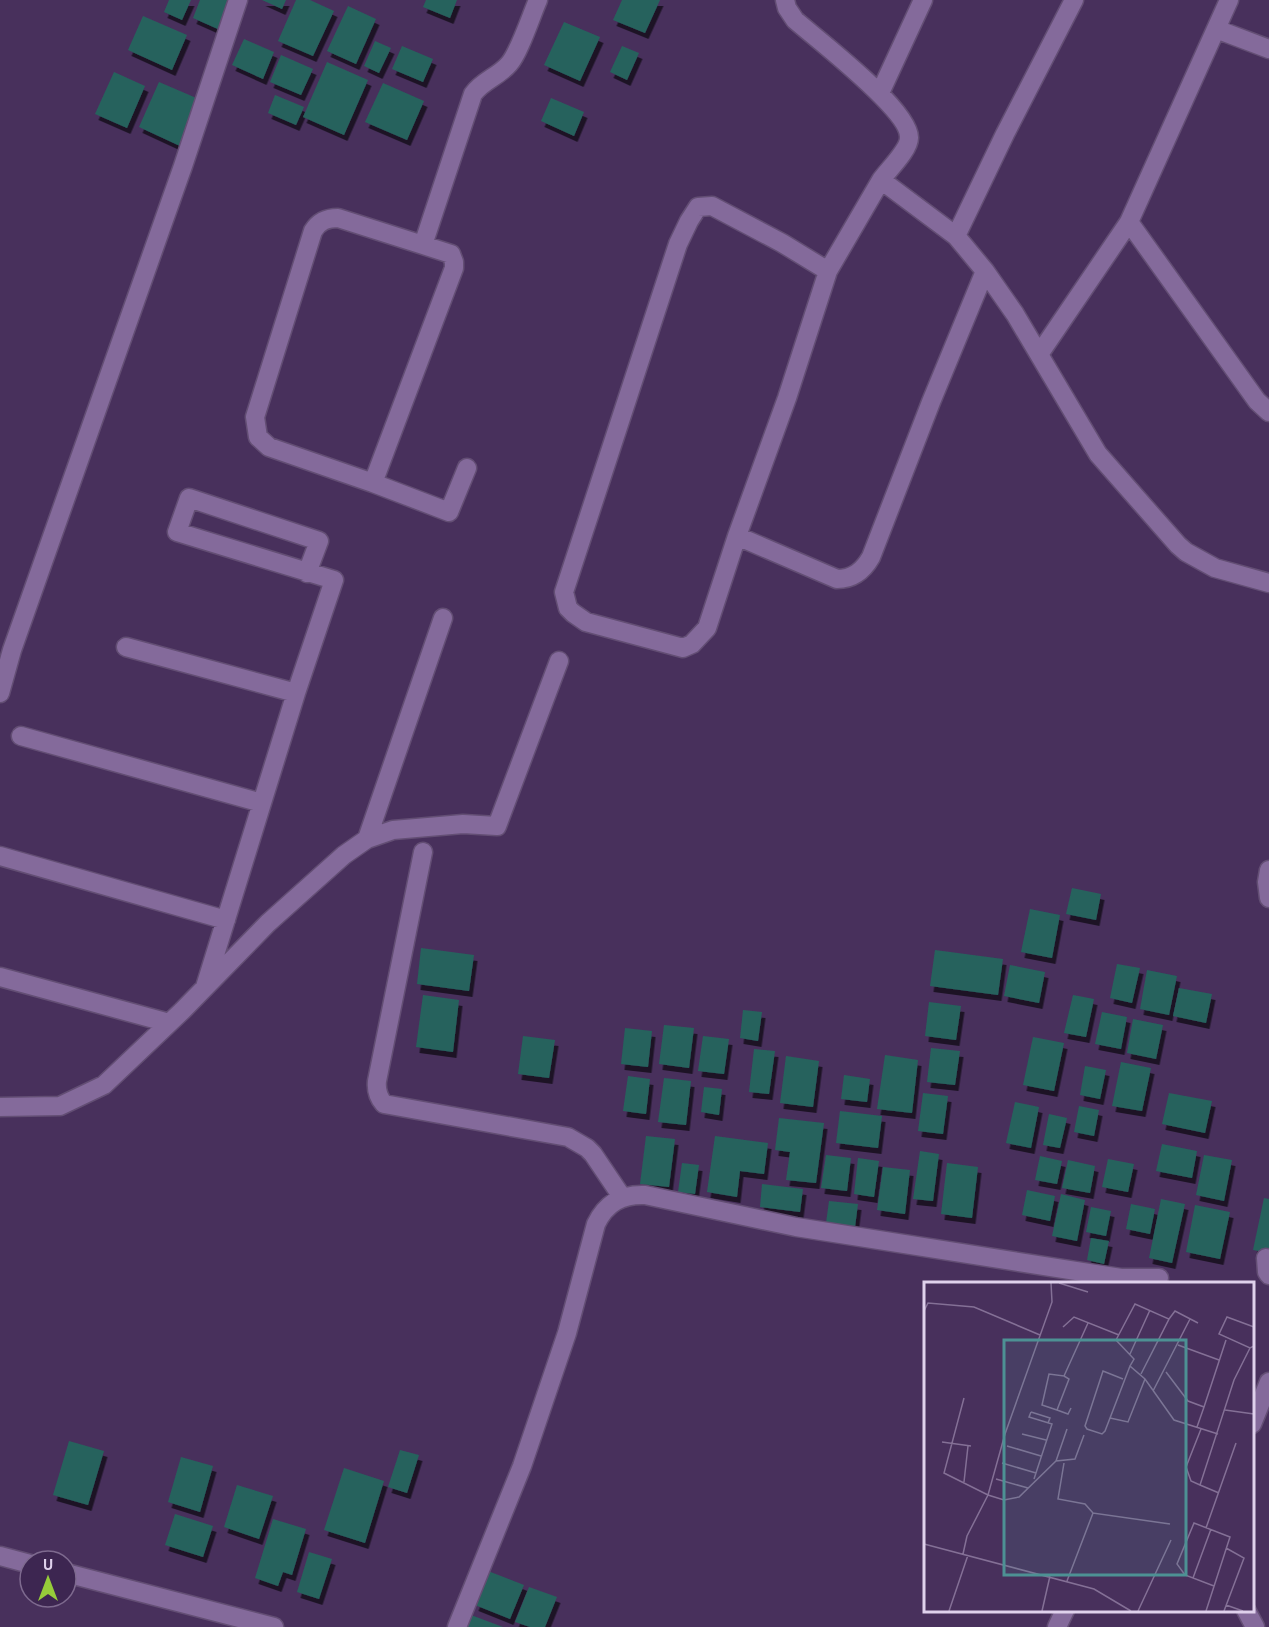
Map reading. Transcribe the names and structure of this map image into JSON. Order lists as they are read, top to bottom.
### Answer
{
  "north": "top"
}
